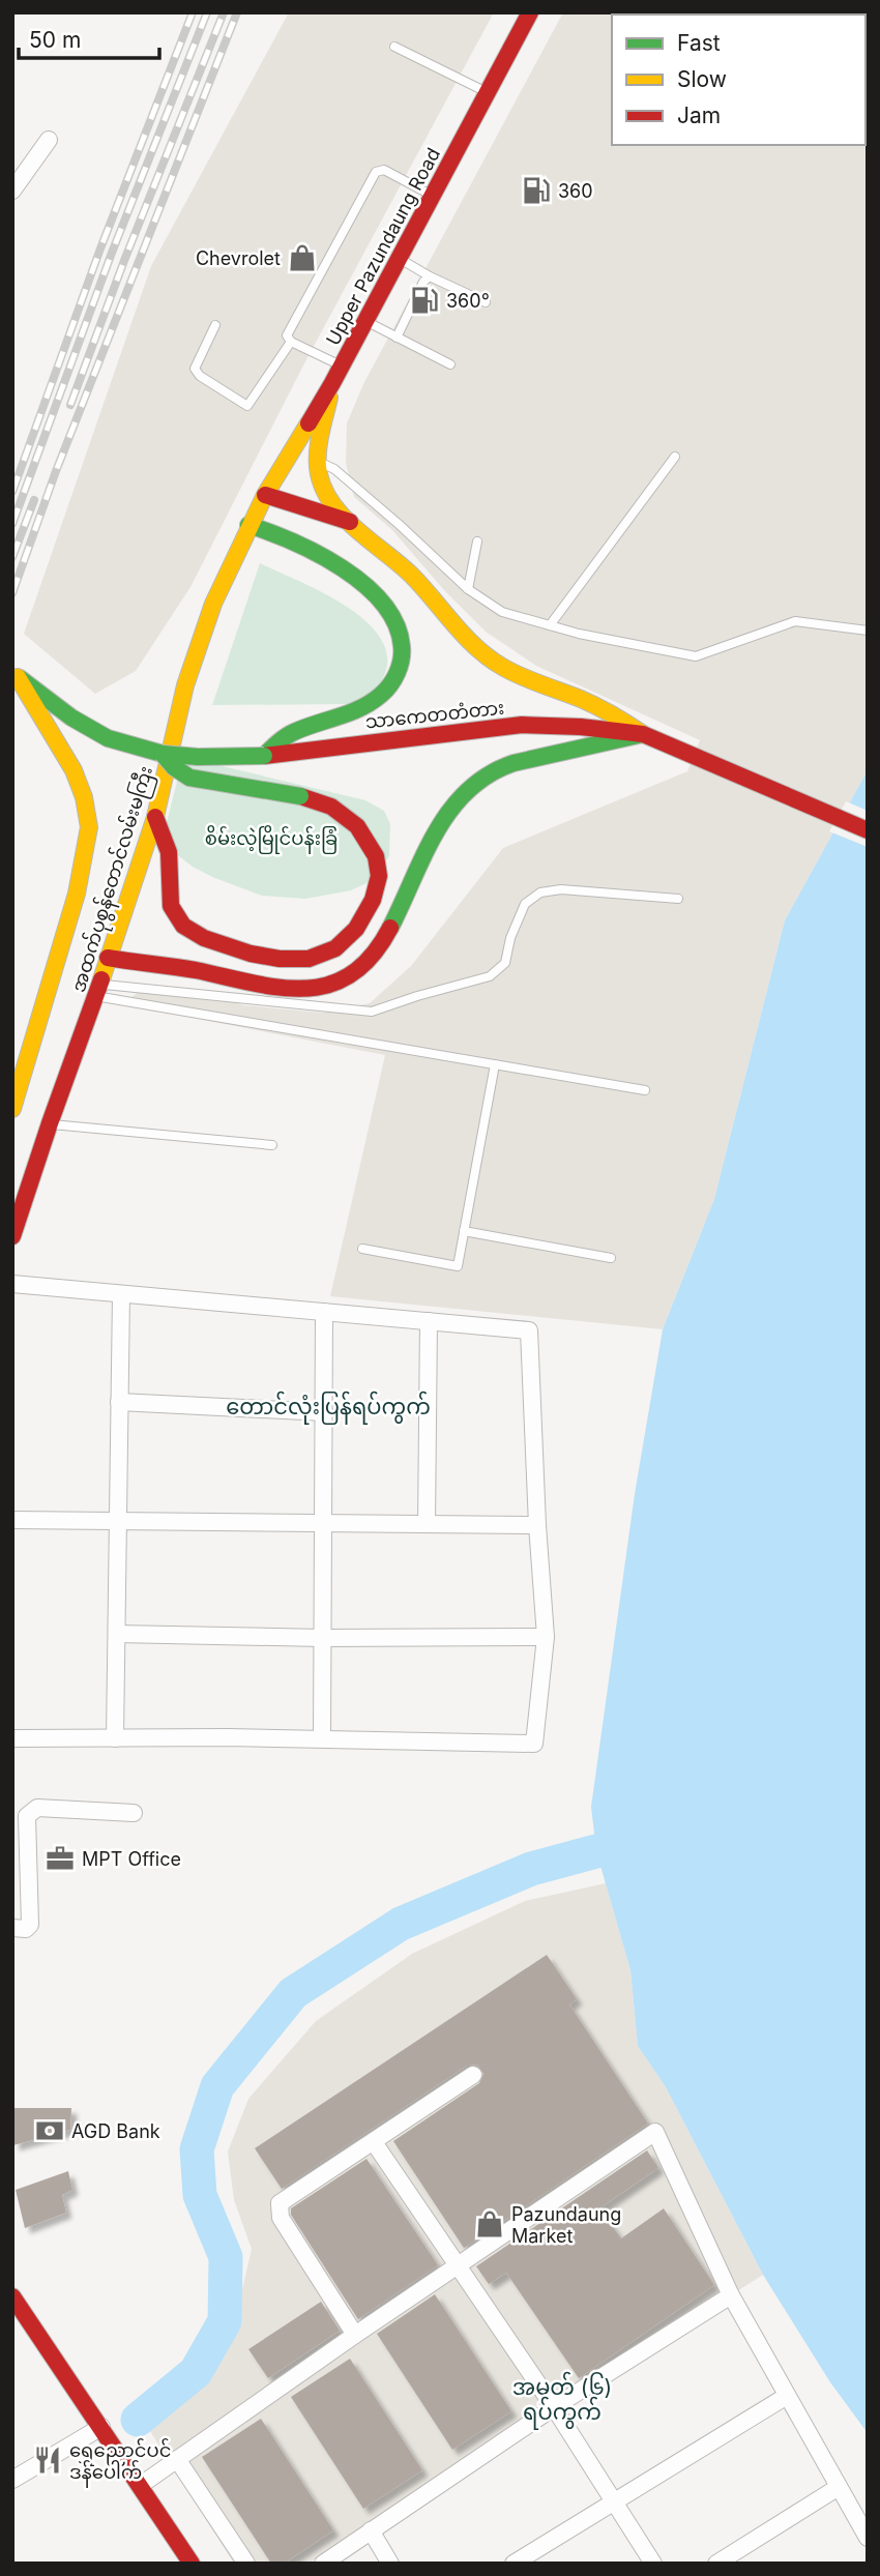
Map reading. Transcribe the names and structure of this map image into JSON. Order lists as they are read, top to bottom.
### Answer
{
  "streets": {
    "main road": ["Upper Pazundaung Road", "သာကေတတံတား", "အထက်ပုစွန်တောင်လမ်းမကြီး"]
  },
  "crossings": [
    ["Upper Pazundaung Road", "အထက်ပုစွန်တောင်လမ်းမကြီး"]
  ],
  "districts": ["တောင်လုံးပြန်ရပ်ကွက်", "အမှတ် (၆) ရပ်ကွက်"],
  "parks": ["စိမ်းလဲ့မြိုင်ပန်းခြံ"],
  "places": {
    "fuel station": ["360", "360°"],
    "shop": ["Chevrolet", "Pazundaung Market"],
    "office": ["MPT Office"],
    "bank": ["AGD Bank"],
    "restaurant": ["ရွှေညောင်ပင် ဒန်ပေါက်"]
  },
  "legend": ["Fast", "Slow", "Jam"],
  "scale_bar": "50 m"
}
